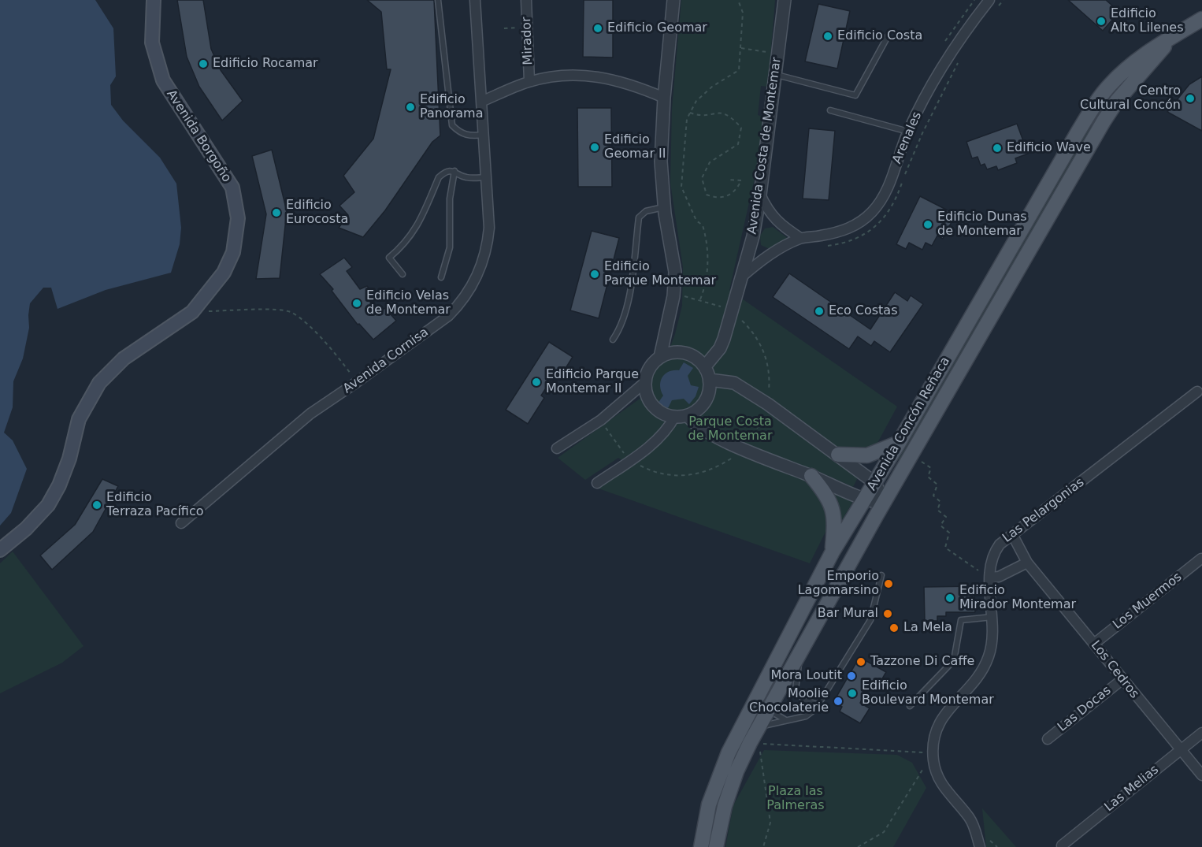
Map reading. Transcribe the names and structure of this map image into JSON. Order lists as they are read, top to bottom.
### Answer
{
  "streets": {
    "main road": ["Avenida Borgoño", "Avenida Concón Reñaca"],
    "street": [
      "Mirador",
      "Arenales",
      "Avenida Costa de Montemar",
      "Avenida Cornisa",
      "Las Pelargonias",
      "Los Muermos",
      "Los Cedros",
      "Las Docas",
      "Las Melias"
    ]
  },
  "crossings": [
    ["Arenales", "Avenida Costa de Montemar"],
    ["Las Pelargonias", "Los Cedros"],
    ["Los Muermos", "Los Cedros"],
    ["Los Cedros", "Las Docas"],
    ["Los Cedros", "Las Melias"]
  ],
  "parks": ["Parque Costa de Montemar", "Plaza las Palmeras"],
  "places": [
    "Edificio Alto Lilenes",
    "Edificio Geomar",
    "Edificio Costa",
    "Edificio Rocamar",
    "Centro Cultural Concón",
    "Edificio Panorama",
    "Edificio Geomar II",
    "Edificio Wave",
    "Edificio Eurocosta",
    "Edificio Dunas de Montemar",
    "Edificio Parque Montemar",
    "Edificio Velas de Montemar",
    "Eco Costas",
    "Edificio Parque Montemar II",
    "Edificio Terraza Pacífico",
    "Emporio Lagomarsino",
    "Edificio Mirador Montemar",
    "Bar Mural",
    "La Mela",
    "Tazzone Di Caffe",
    "Mora Loutit",
    "Edificio Boulevard Montemar",
    "Moolie Chocolaterie"
  ]
}
